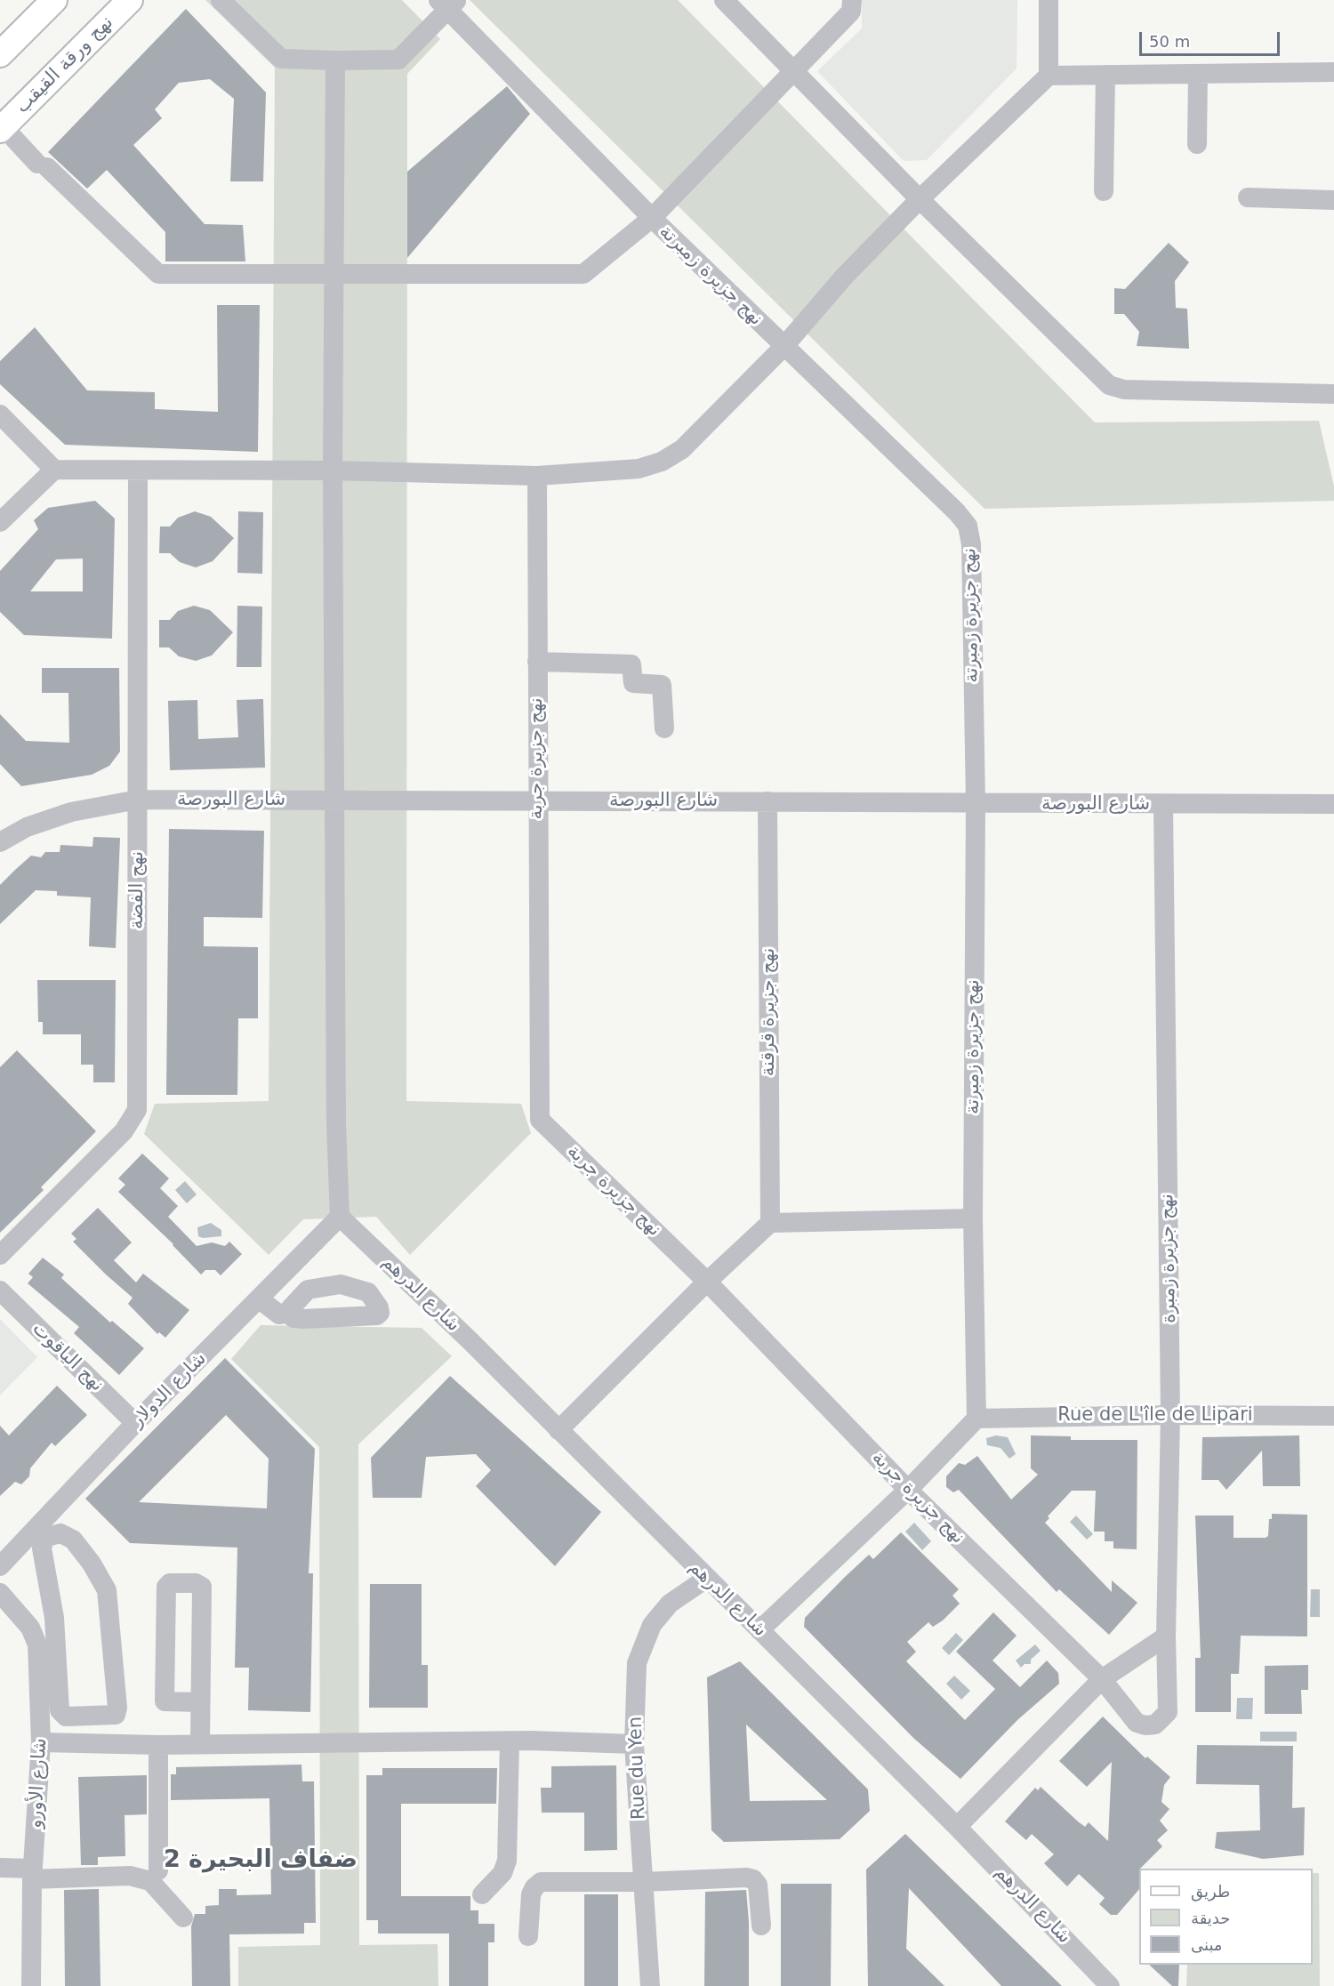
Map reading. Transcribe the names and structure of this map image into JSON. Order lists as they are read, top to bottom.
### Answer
{
  "streets": {
    "main road": ["نهج ورقة القيقب"],
    "street": [
      "نهج جزيرة زمبرتة",
      "نهج جزيرة جربة",
      "شارع البورصة",
      "نهج الفضة",
      "نهج جزيرة قرقنة",
      "نهج جزيرة زمبرة",
      "شارع الدرهم",
      "نهج الياقوت",
      "شارع الدولار",
      "Rue de L'île de Lipari",
      "Rue du Yen",
      "شارع الأورو"
    ]
  },
  "crossings": [
    ["نهج جزيرة زمبرتة", "شارع البورصة"],
    ["نهج جزيرة زمبرتة", "Rue de L'île de Lipari"],
    ["نهج جزيرة جربة", "شارع البورصة"],
    ["نهج جزيرة جربة", "نهج جزيرة زمبرة"],
    ["شارع البورصة", "نهج الفضة"],
    ["شارع البورصة", "نهج جزيرة قرقنة"],
    ["شارع البورصة", "نهج جزيرة زمبرة"],
    ["نهج جزيرة زمبرة", "Rue de L'île de Lipari"],
    ["شارع الدرهم", "شارع الدولار"],
    ["شارع الدرهم", "Rue du Yen"],
    ["نهج الياقوت", "شارع الدولار"]
  ],
  "districts": ["ضفاف البحيرة 2"],
  "legend": ["طريق", "حديقة", "مبنى"],
  "scale_bar": "50 m"
}
